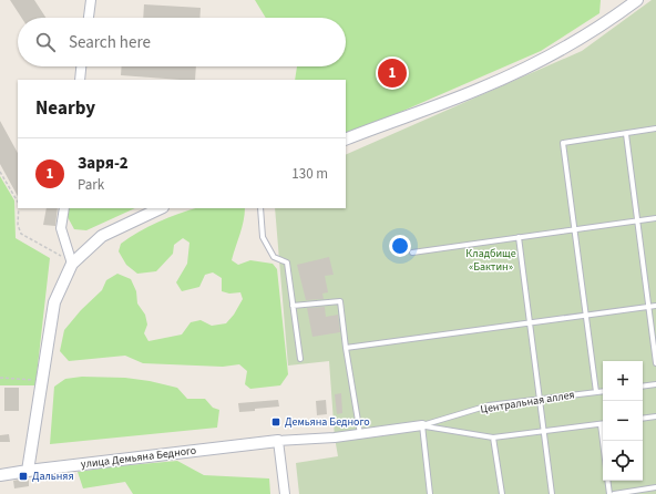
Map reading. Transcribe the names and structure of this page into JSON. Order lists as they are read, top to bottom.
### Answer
{
  "streets": {
    "street": ["улица Демьяна Бедного"],
    "lane": ["Центральная аллея"]
  },
  "parks": ["Кладбище «Бактин»"],
  "places": {
    "transit": ["Демьяна Бедного", "Дальняя"]
  },
  "page": {
    "search": "Search here",
    "pins": "1",
    "heading": "Nearby",
    "list": [
      {
        "mark": "1",
        "name": "Заря-2",
        "note": "Park",
        "value": "130 m"
      }
    ],
    "map_buttons": ["+", "−"]
  }
}
